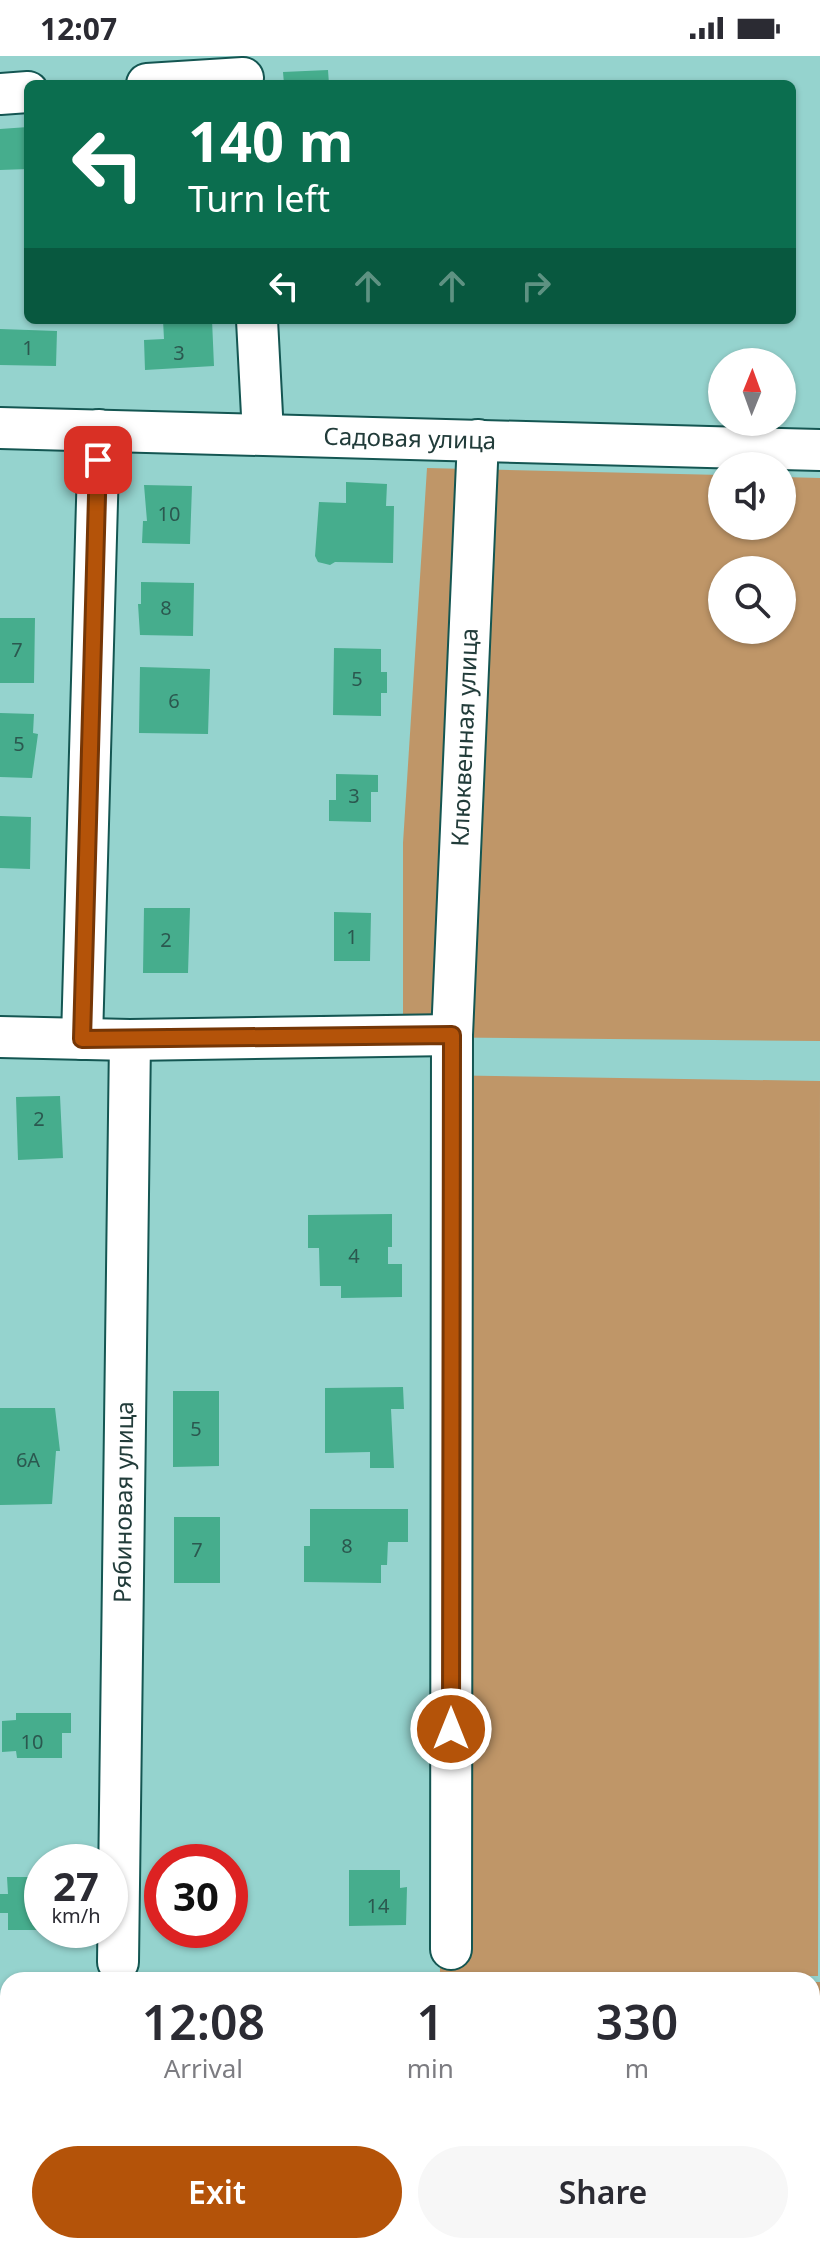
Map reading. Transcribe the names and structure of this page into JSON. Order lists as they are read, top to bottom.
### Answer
{
  "streets": {
    "street": ["Садовая улица", "Клюквенная улица", "Рябиновая улица"]
  },
  "crossings": [
    ["Садовая улица", "Клюквенная улица"]
  ],
  "house_numbers": [
    "1",
    "3",
    "10",
    "8",
    "7",
    "5",
    "6",
    "5",
    "3",
    "1",
    "2",
    "2",
    "4",
    "5",
    "6А",
    "8",
    "7",
    "10",
    "14"
  ],
  "north": "top",
  "page": {
    "status": "12:07",
    "turn": ["140 m", "Turn left"],
    "speed": "27 km/h",
    "limit": "30",
    "eta": [
      "12:08",
      "Arrival",
      "1",
      "min",
      "330",
      "m"
    ],
    "buttons": ["Exit", "Share"]
  }
}
